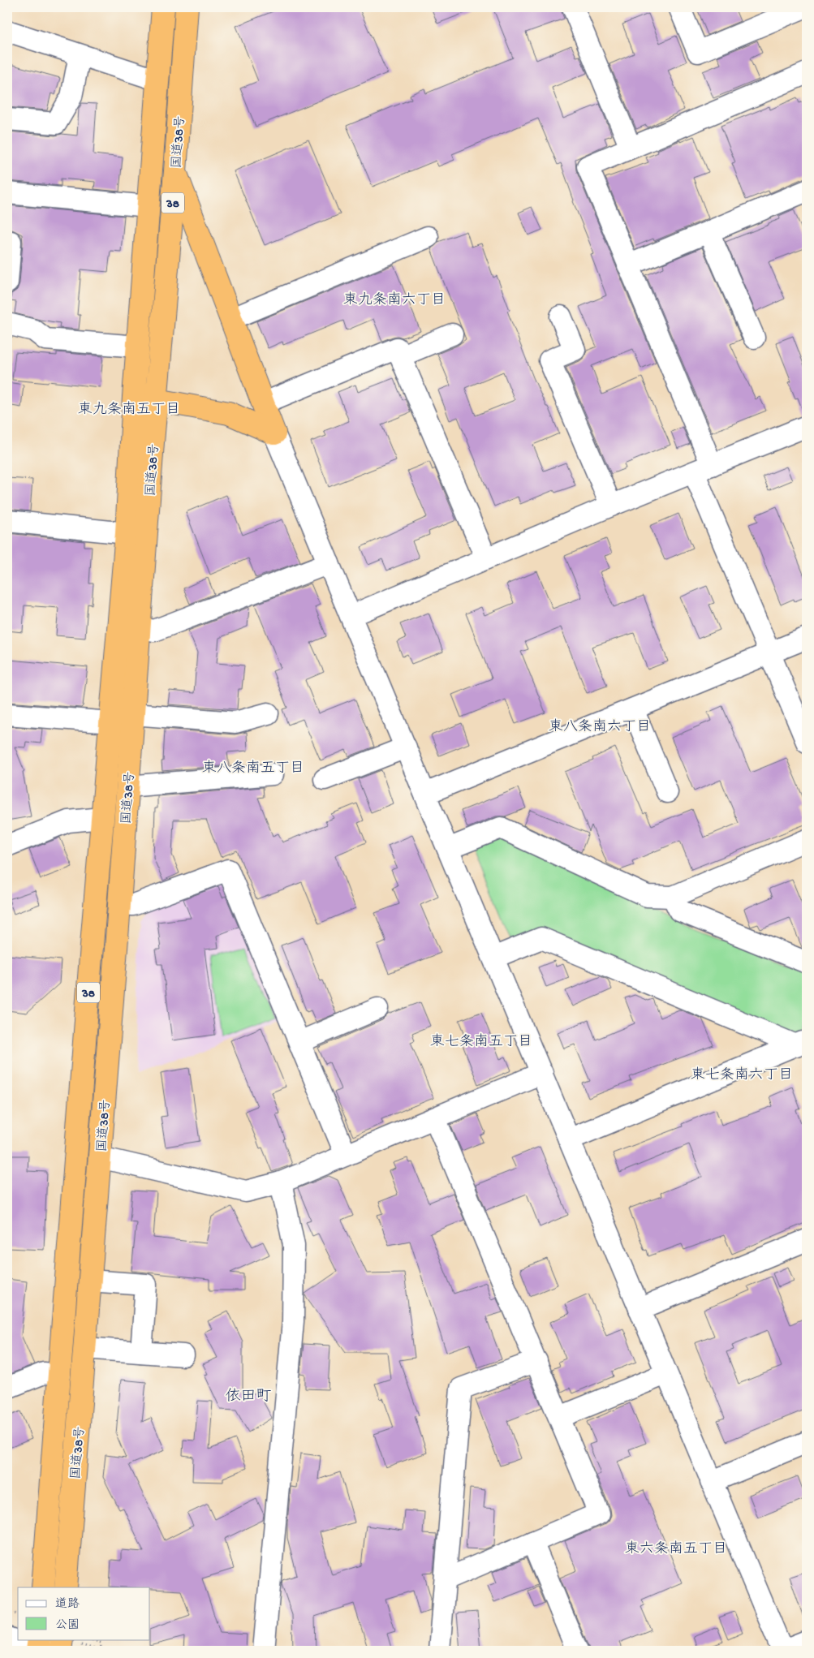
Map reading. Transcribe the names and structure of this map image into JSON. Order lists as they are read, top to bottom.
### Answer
{
  "streets": {
    "highway": ["国道38号", "38"]
  },
  "districts": [
    "東九条南六丁目",
    "東九条南五丁目",
    "東八条南六丁目",
    "東八条南五丁目",
    "東七条南五丁目",
    "東七条南六丁目",
    "依田町",
    "東六条南五丁目"
  ],
  "legend": ["道路", "公園"]
}
